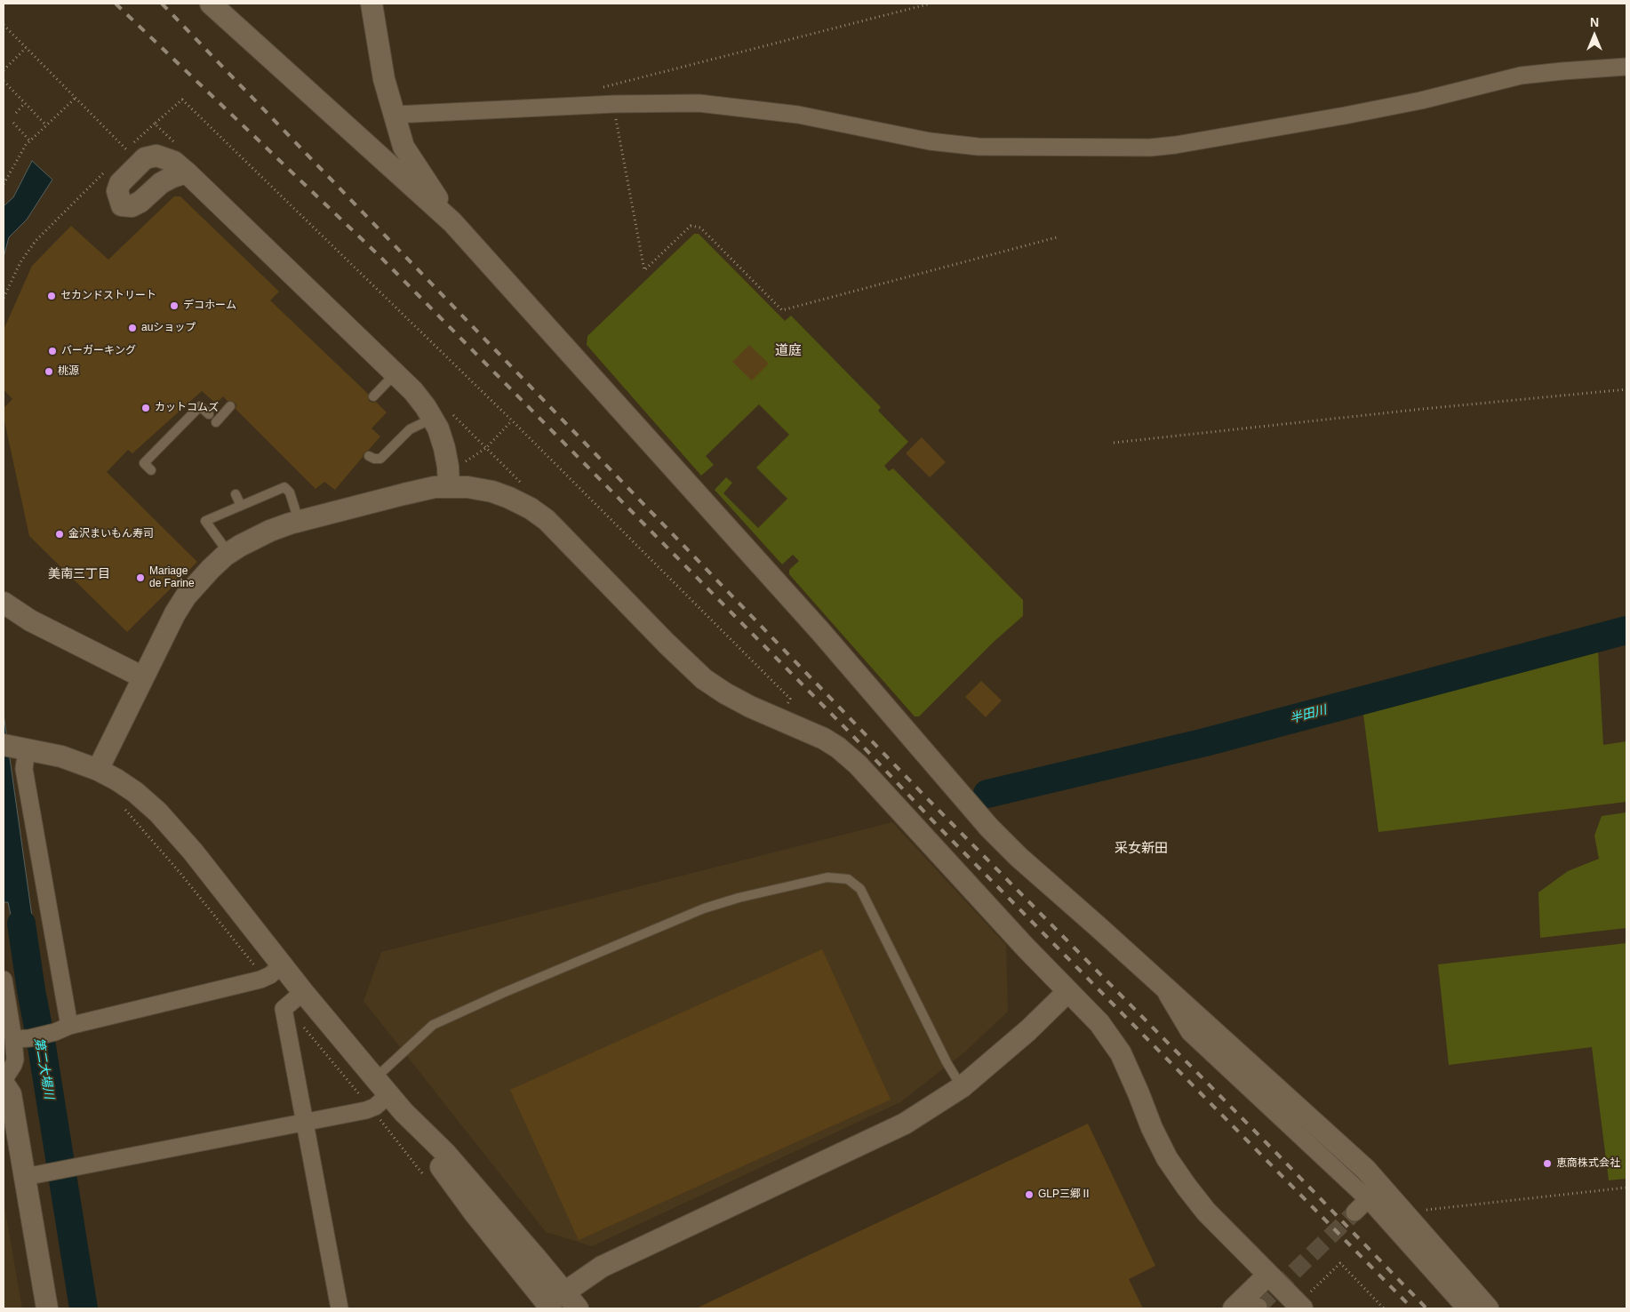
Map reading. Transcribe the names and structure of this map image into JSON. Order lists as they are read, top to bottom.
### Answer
{
  "districts": ["道庭", "美南三丁目", "采女新田"],
  "water": ["半田川", "第二大場川"],
  "places": [
    "セカンドストリート",
    "デコホーム",
    "auショップ",
    "バーガーキング",
    "桃源",
    "カットコムズ",
    "金沢まいもん寿司",
    "Mariage de Farine",
    "恵商株式会社",
    "GLP三郷Ⅱ"
  ],
  "north": "top"
}
